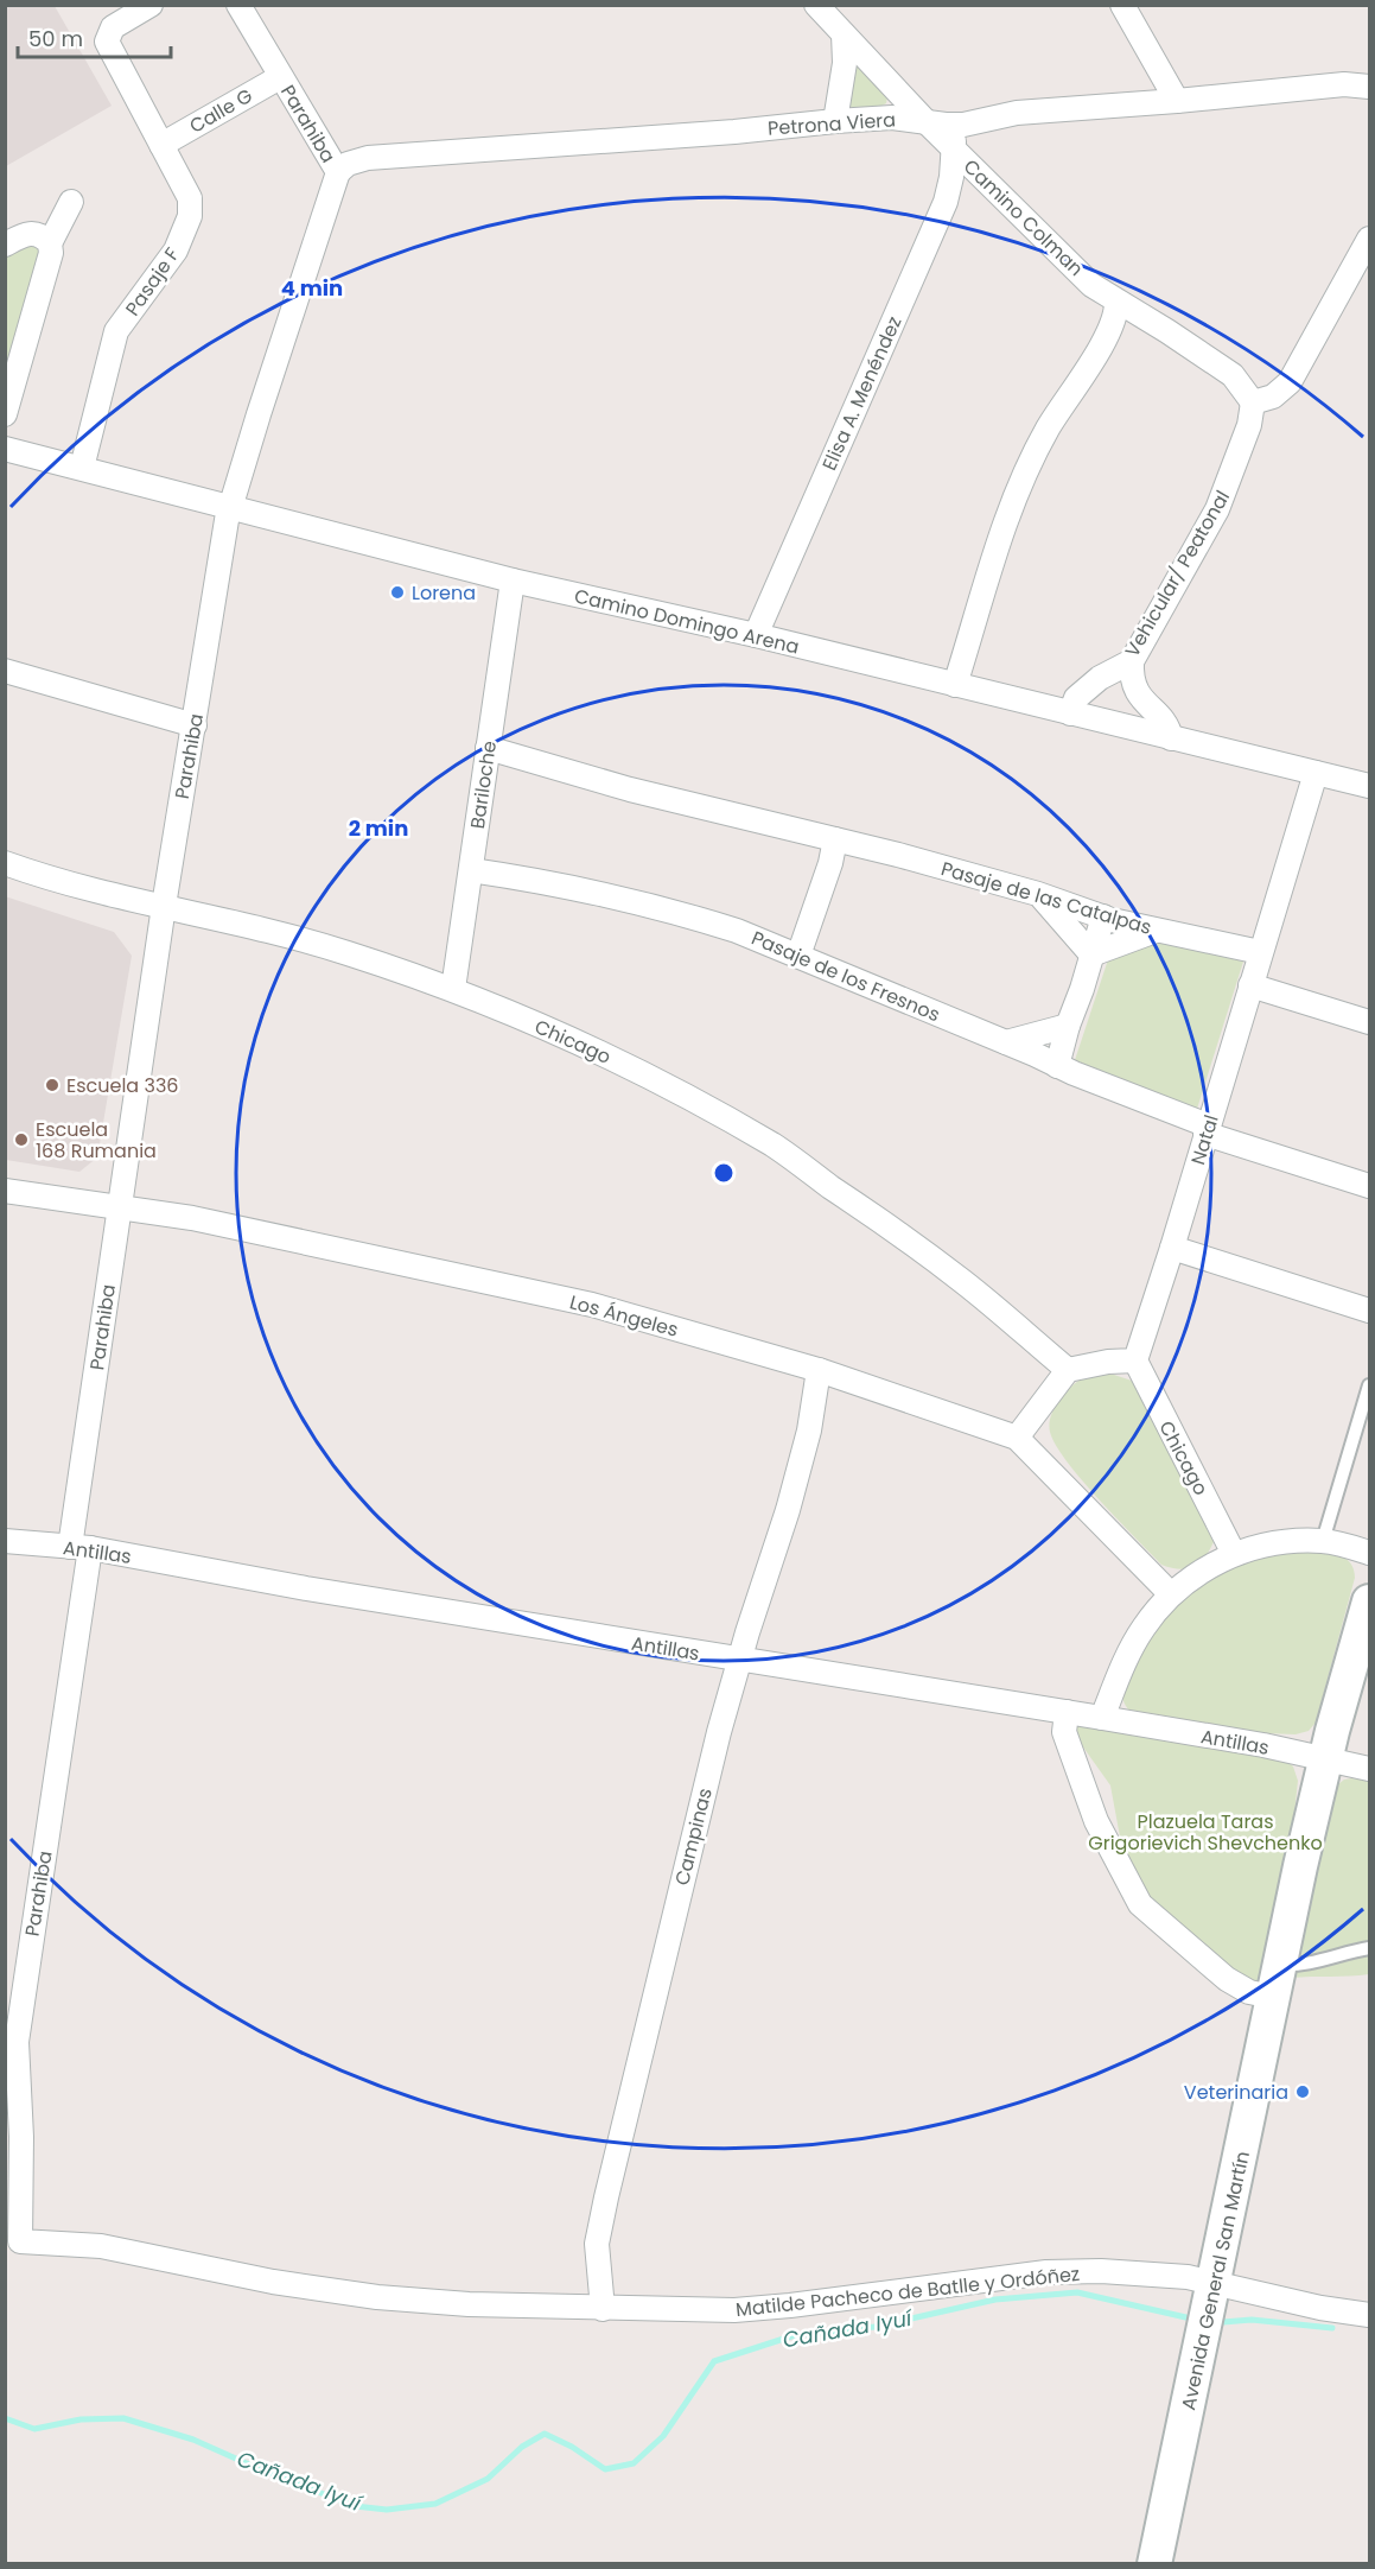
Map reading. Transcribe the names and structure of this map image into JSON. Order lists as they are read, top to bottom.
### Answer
{
  "streets": {
    "main road": ["Avenida General San Martín"],
    "street": [
      "Calle G",
      "Parahiba",
      "Petrona Viera",
      "Camino Colman",
      "Pasaje F",
      "Elisa A. Menéndez",
      "Vehicular/ Peatonal",
      "Camino Domingo Arena",
      "Bariloche",
      "Pasaje de las Catalpas",
      "Pasaje de los Fresnos",
      "Chicago",
      "Natal",
      "Los Ángeles",
      "Antillas",
      "Campinas",
      "Matilde Pacheco de Batlle y Ordóñez"
    ]
  },
  "crossings": [
    ["Calle G", "Parahiba"],
    ["Calle G", "Pasaje F"],
    ["Parahiba", "Petrona Viera"],
    ["Parahiba", "Camino Domingo Arena"],
    ["Parahiba", "Chicago"],
    ["Parahiba", "Los Ángeles"],
    ["Parahiba", "Antillas"],
    ["Parahiba", "Matilde Pacheco de Batlle y Ordóñez"],
    ["Petrona Viera", "Camino Colman"],
    ["Camino Colman", "Elisa A. Menéndez"],
    ["Camino Colman", "Vehicular/ Peatonal"],
    ["Pasaje F", "Camino Domingo Arena"],
    ["Elisa A. Menéndez", "Camino Domingo Arena"],
    ["Vehicular/ Peatonal", "Camino Domingo Arena"],
    ["Camino Domingo Arena", "Bariloche"],
    ["Camino Domingo Arena", "Natal"],
    ["Bariloche", "Pasaje de las Catalpas"],
    ["Bariloche", "Pasaje de los Fresnos"],
    ["Bariloche", "Chicago"],
    ["Pasaje de las Catalpas", "Natal"],
    ["Pasaje de los Fresnos", "Natal"],
    ["Chicago", "Natal"],
    ["Los Ángeles", "Campinas"],
    ["Antillas", "Campinas"],
    ["Antillas", "Avenida General San Martín"],
    ["Campinas", "Matilde Pacheco de Batlle y Ordóñez"],
    ["Avenida General San Martín", "Matilde Pacheco de Batlle y Ordóñez"]
  ],
  "water": ["Cañada Iyuí"],
  "parks": ["Plazuela Taras Grigorievich Shevchenko"],
  "places": [
    "Lorena",
    "Escuela 336",
    "Escuela 168 Rumania",
    "Veterinaria"
  ],
  "scale_bar": "50 m",
  "rings": ["4 min", "2 min"]
}
